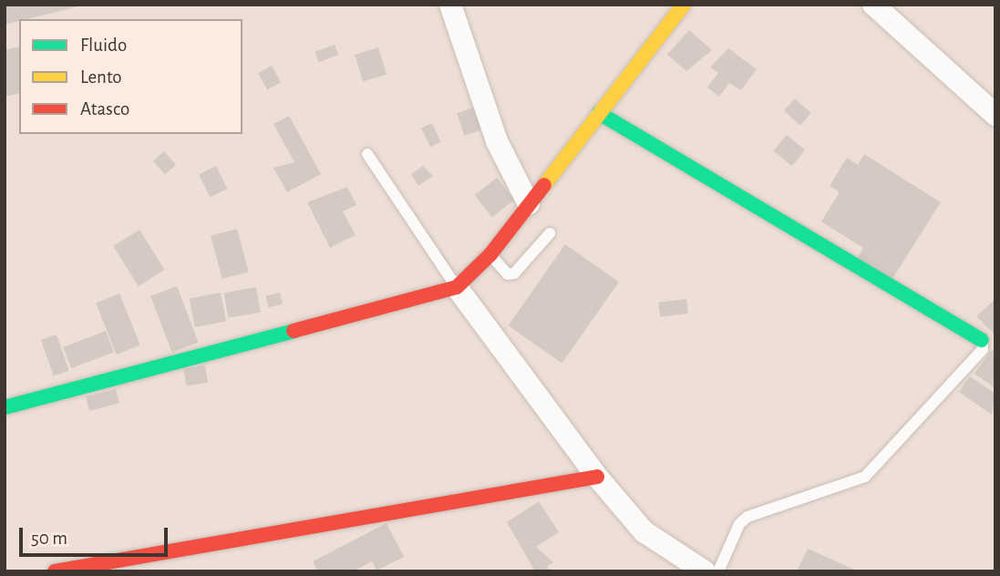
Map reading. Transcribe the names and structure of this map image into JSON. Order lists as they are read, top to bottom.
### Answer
{
  "legend": ["Fluido", "Lento", "Atasco"],
  "scale_bar": "50 m"
}
